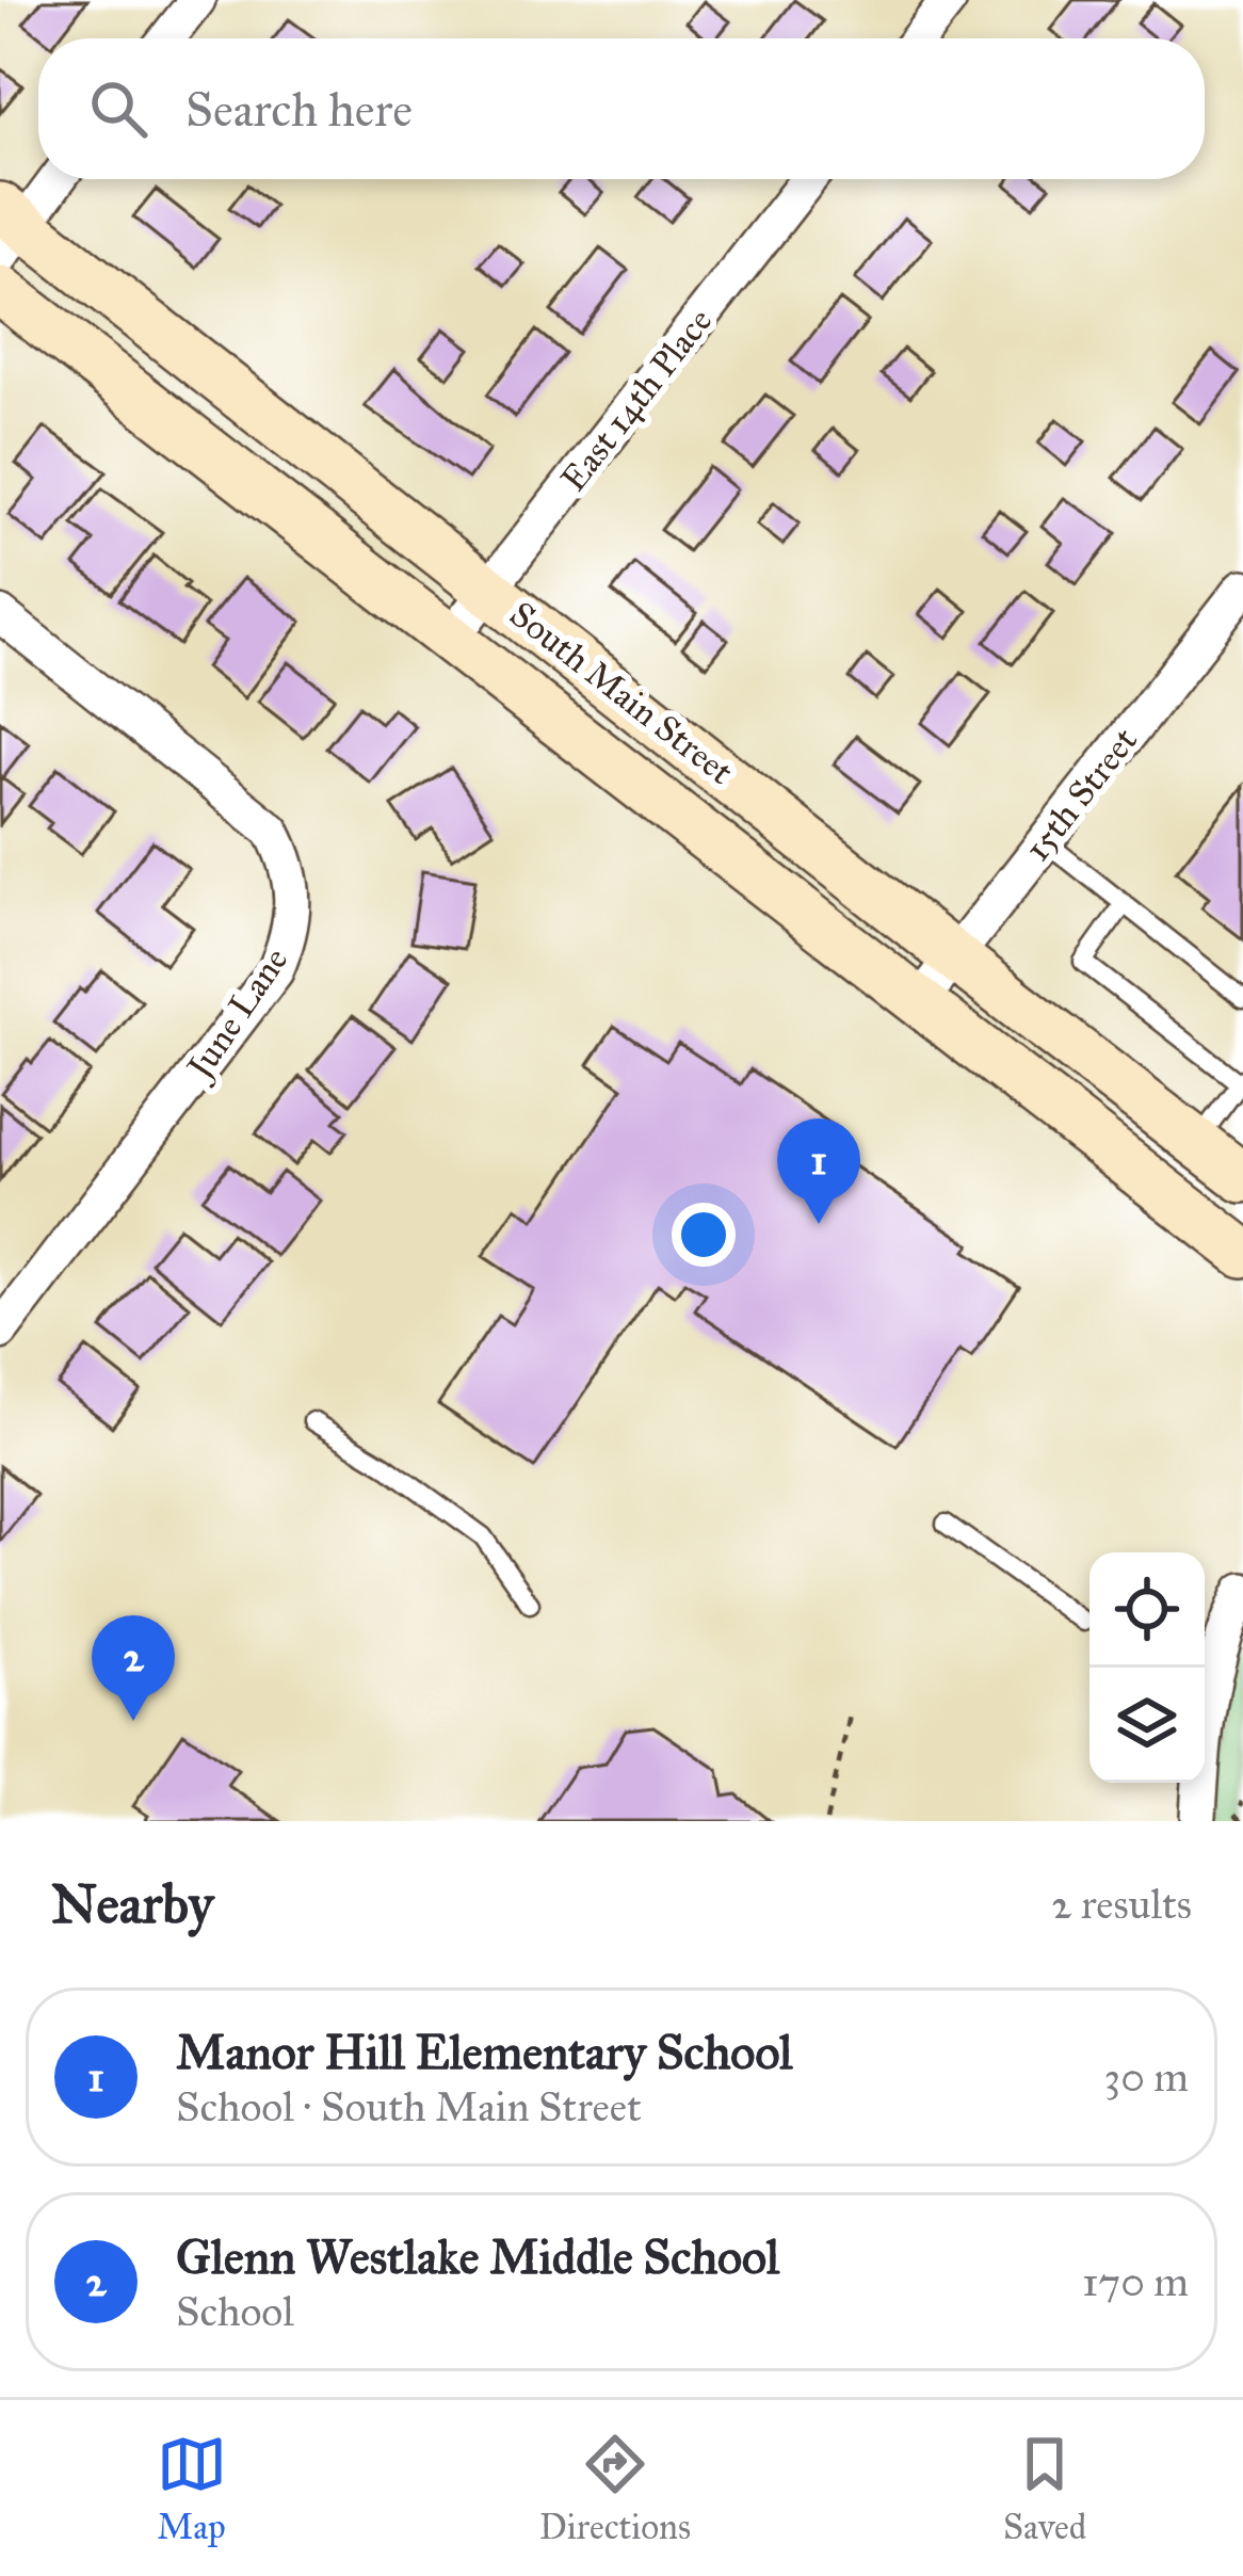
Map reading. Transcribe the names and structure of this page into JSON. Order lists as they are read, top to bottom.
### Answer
{
  "streets": {
    "street": [
      "East 14th Place",
      "South Main Street",
      "15th Street",
      "June Lane"
    ]
  },
  "crossings": [
    ["East 14th Place", "South Main Street"],
    ["South Main Street", "15th Street"]
  ],
  "page": {
    "search": "Search here",
    "pins": ["1", "2"],
    "heading": ["Nearby", "2 results"],
    "list": [
      {
        "mark": "1",
        "name": "Manor Hill Elementary School",
        "note": "School · South Main Street",
        "value": "30 m"
      },
      {
        "mark": "2",
        "name": "Glenn Westlake Middle School",
        "note": "School",
        "value": "170 m"
      }
    ],
    "nav": ["Map", "Directions", "Saved"]
  }
}
